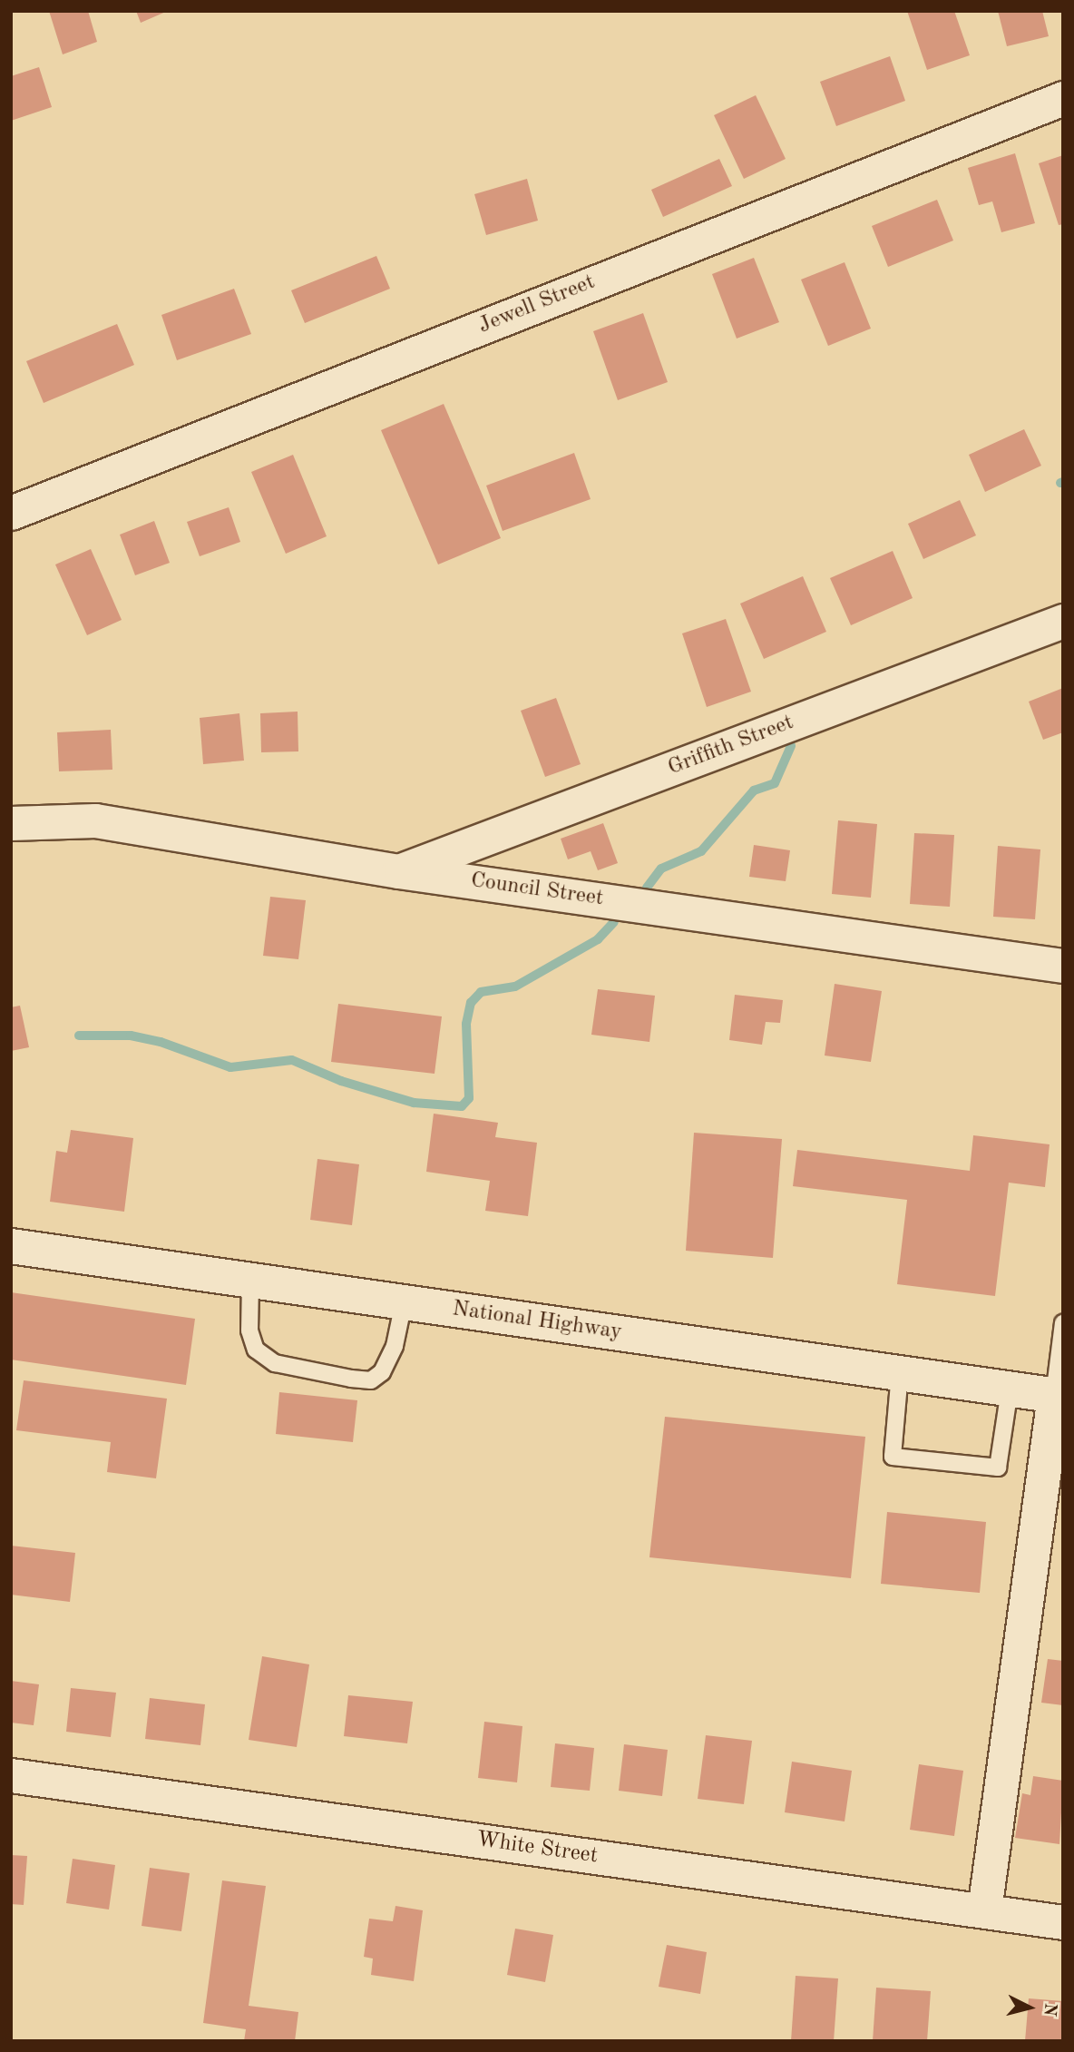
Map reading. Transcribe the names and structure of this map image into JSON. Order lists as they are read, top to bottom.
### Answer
{
  "streets": {
    "main road": ["National Highway"],
    "street": [
      "Jewell Street",
      "Griffith Street",
      "Council Street",
      "White Street"
    ]
  },
  "crossings": [
    ["Griffith Street", "Council Street"]
  ],
  "north": "right"
}
